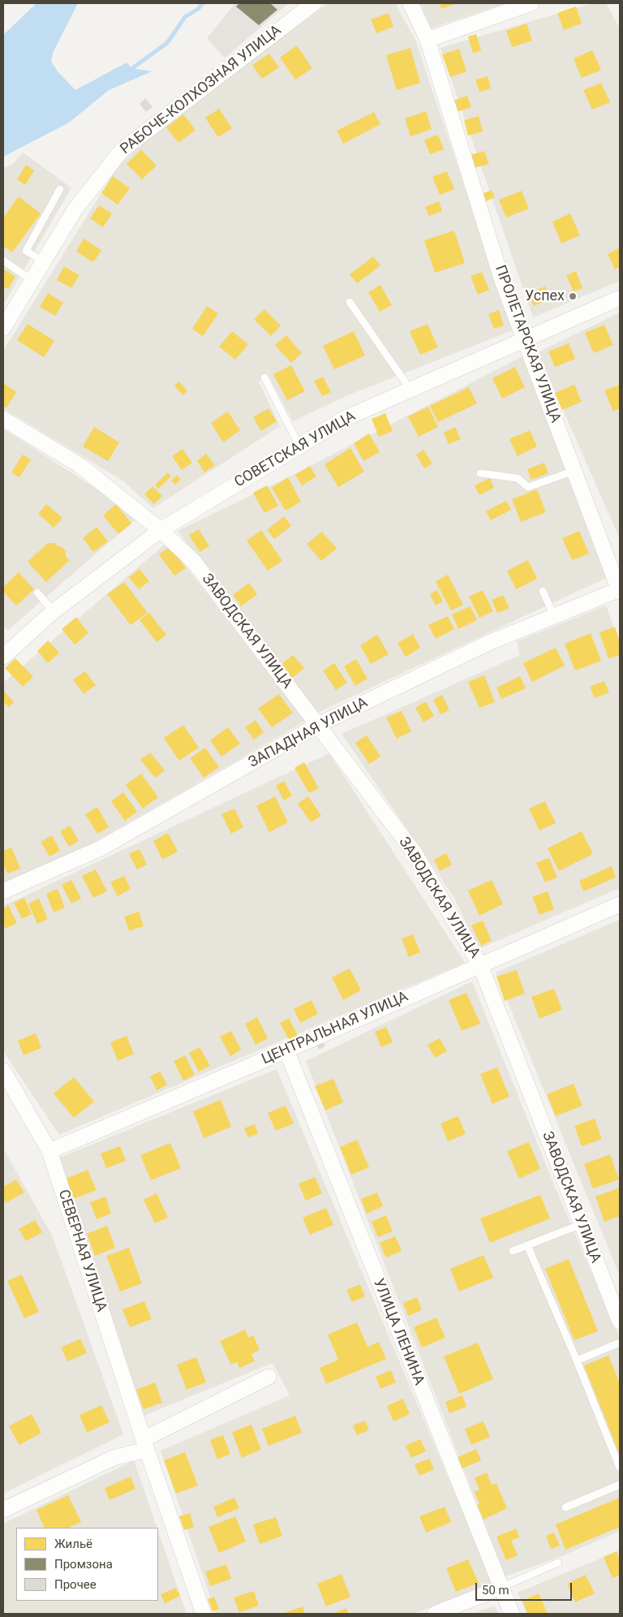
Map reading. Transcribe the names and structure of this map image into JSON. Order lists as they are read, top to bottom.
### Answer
{
  "streets": {
    "street": [
      "РАБОЧЕ-КОЛХОЗНАЯ УЛИЦА",
      "ПРОЛЕТАРСКАЯ УЛИЦА",
      "СОВЕТСКАЯ УЛИЦА",
      "ЗАВОДСКАЯ УЛИЦА",
      "ЗАПАДНАЯ УЛИЦА",
      "ЦЕНТРАЛЬНАЯ УЛИЦА",
      "СЕВЕРНАЯ УЛИЦА",
      "УЛИЦА ЛЕНИНА"
    ]
  },
  "crossings": [
    ["ПРОЛЕТАРСКАЯ УЛИЦА", "СОВЕТСКАЯ УЛИЦА"],
    ["ПРОЛЕТАРСКАЯ УЛИЦА", "ЗАПАДНАЯ УЛИЦА"],
    ["СОВЕТСКАЯ УЛИЦА", "ЗАВОДСКАЯ УЛИЦА"],
    ["ЗАВОДСКАЯ УЛИЦА", "ЗАПАДНАЯ УЛИЦА"],
    ["ЗАВОДСКАЯ УЛИЦА", "ЦЕНТРАЛЬНАЯ УЛИЦА"],
    ["ЦЕНТРАЛЬНАЯ УЛИЦА", "СЕВЕРНАЯ УЛИЦА"],
    ["ЦЕНТРАЛЬНАЯ УЛИЦА", "УЛИЦА ЛЕНИНА"]
  ],
  "places": ["Успех"],
  "legend": ["Жильё", "Промзона", "Прочее"],
  "scale_bar": "50 m"
}
